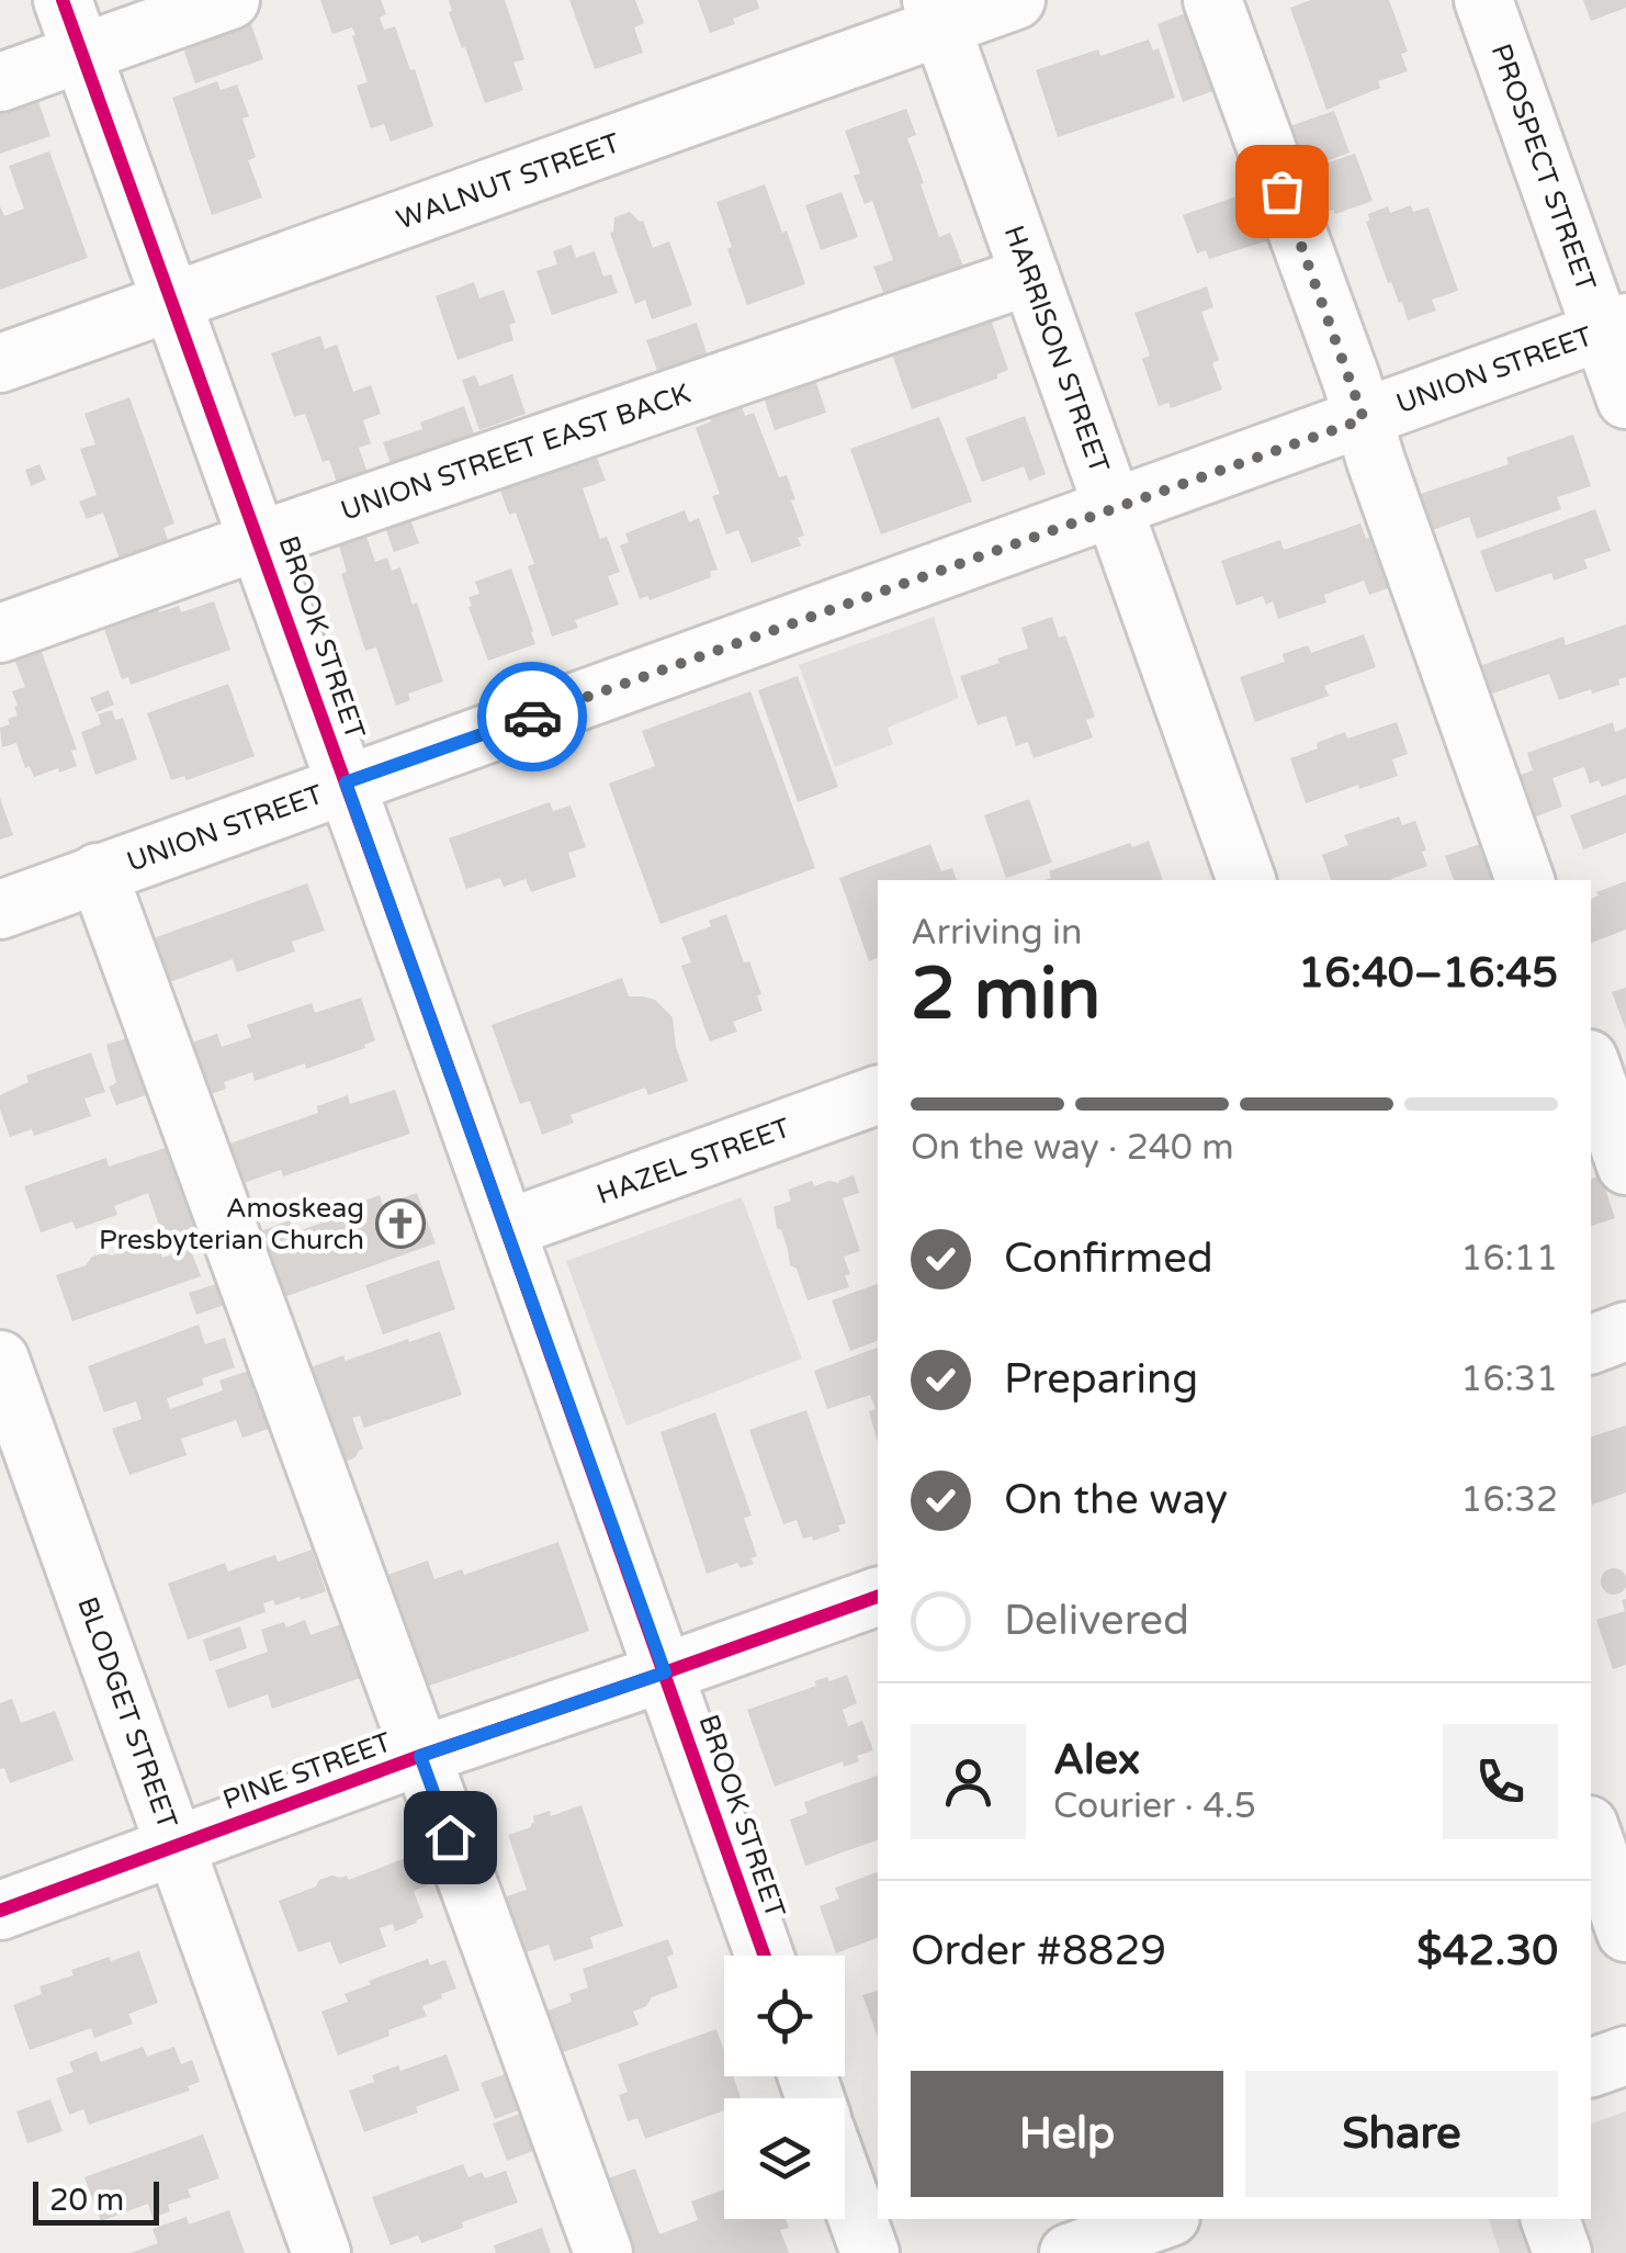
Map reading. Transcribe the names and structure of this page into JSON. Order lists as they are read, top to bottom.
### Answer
{
  "streets": {
    "street": [
      "PROSPECT STREET",
      "WALNUT STREET",
      "HARRISON STREET",
      "UNION STREET",
      "UNION STREET EAST BACK",
      "BROOK STREET",
      "HAZEL STREET",
      "BLODGET STREET",
      "PINE STREET"
    ]
  },
  "crossings": [
    ["PROSPECT STREET", "UNION STREET"],
    ["WALNUT STREET", "HARRISON STREET"],
    ["WALNUT STREET", "BROOK STREET"],
    ["HARRISON STREET", "UNION STREET"],
    ["HARRISON STREET", "UNION STREET EAST BACK"],
    ["UNION STREET", "BROOK STREET"],
    ["UNION STREET EAST BACK", "BROOK STREET"],
    ["BROOK STREET", "HAZEL STREET"],
    ["BROOK STREET", "PINE STREET"],
    ["BLODGET STREET", "PINE STREET"]
  ],
  "places": {
    "church": ["Amoskeag Presbyterian Church"]
  },
  "scale_bar": "20 m",
  "page": {
    "heading": ["2 min", "Arriving in", "16:40–16:45"],
    "panel": [
      "Alex",
      "Courier · 4.5",
      "Order #8829",
      "$42.30"
    ],
    "bar": "On the way · 240 m",
    "list": [
      ["Confirmed", "16:11"],
      ["Preparing", "16:31"],
      ["On the way", "16:32"],
      "Delivered"
    ],
    "buttons": ["Help", "Share"],
    "scale": "20 m"
  }
}
